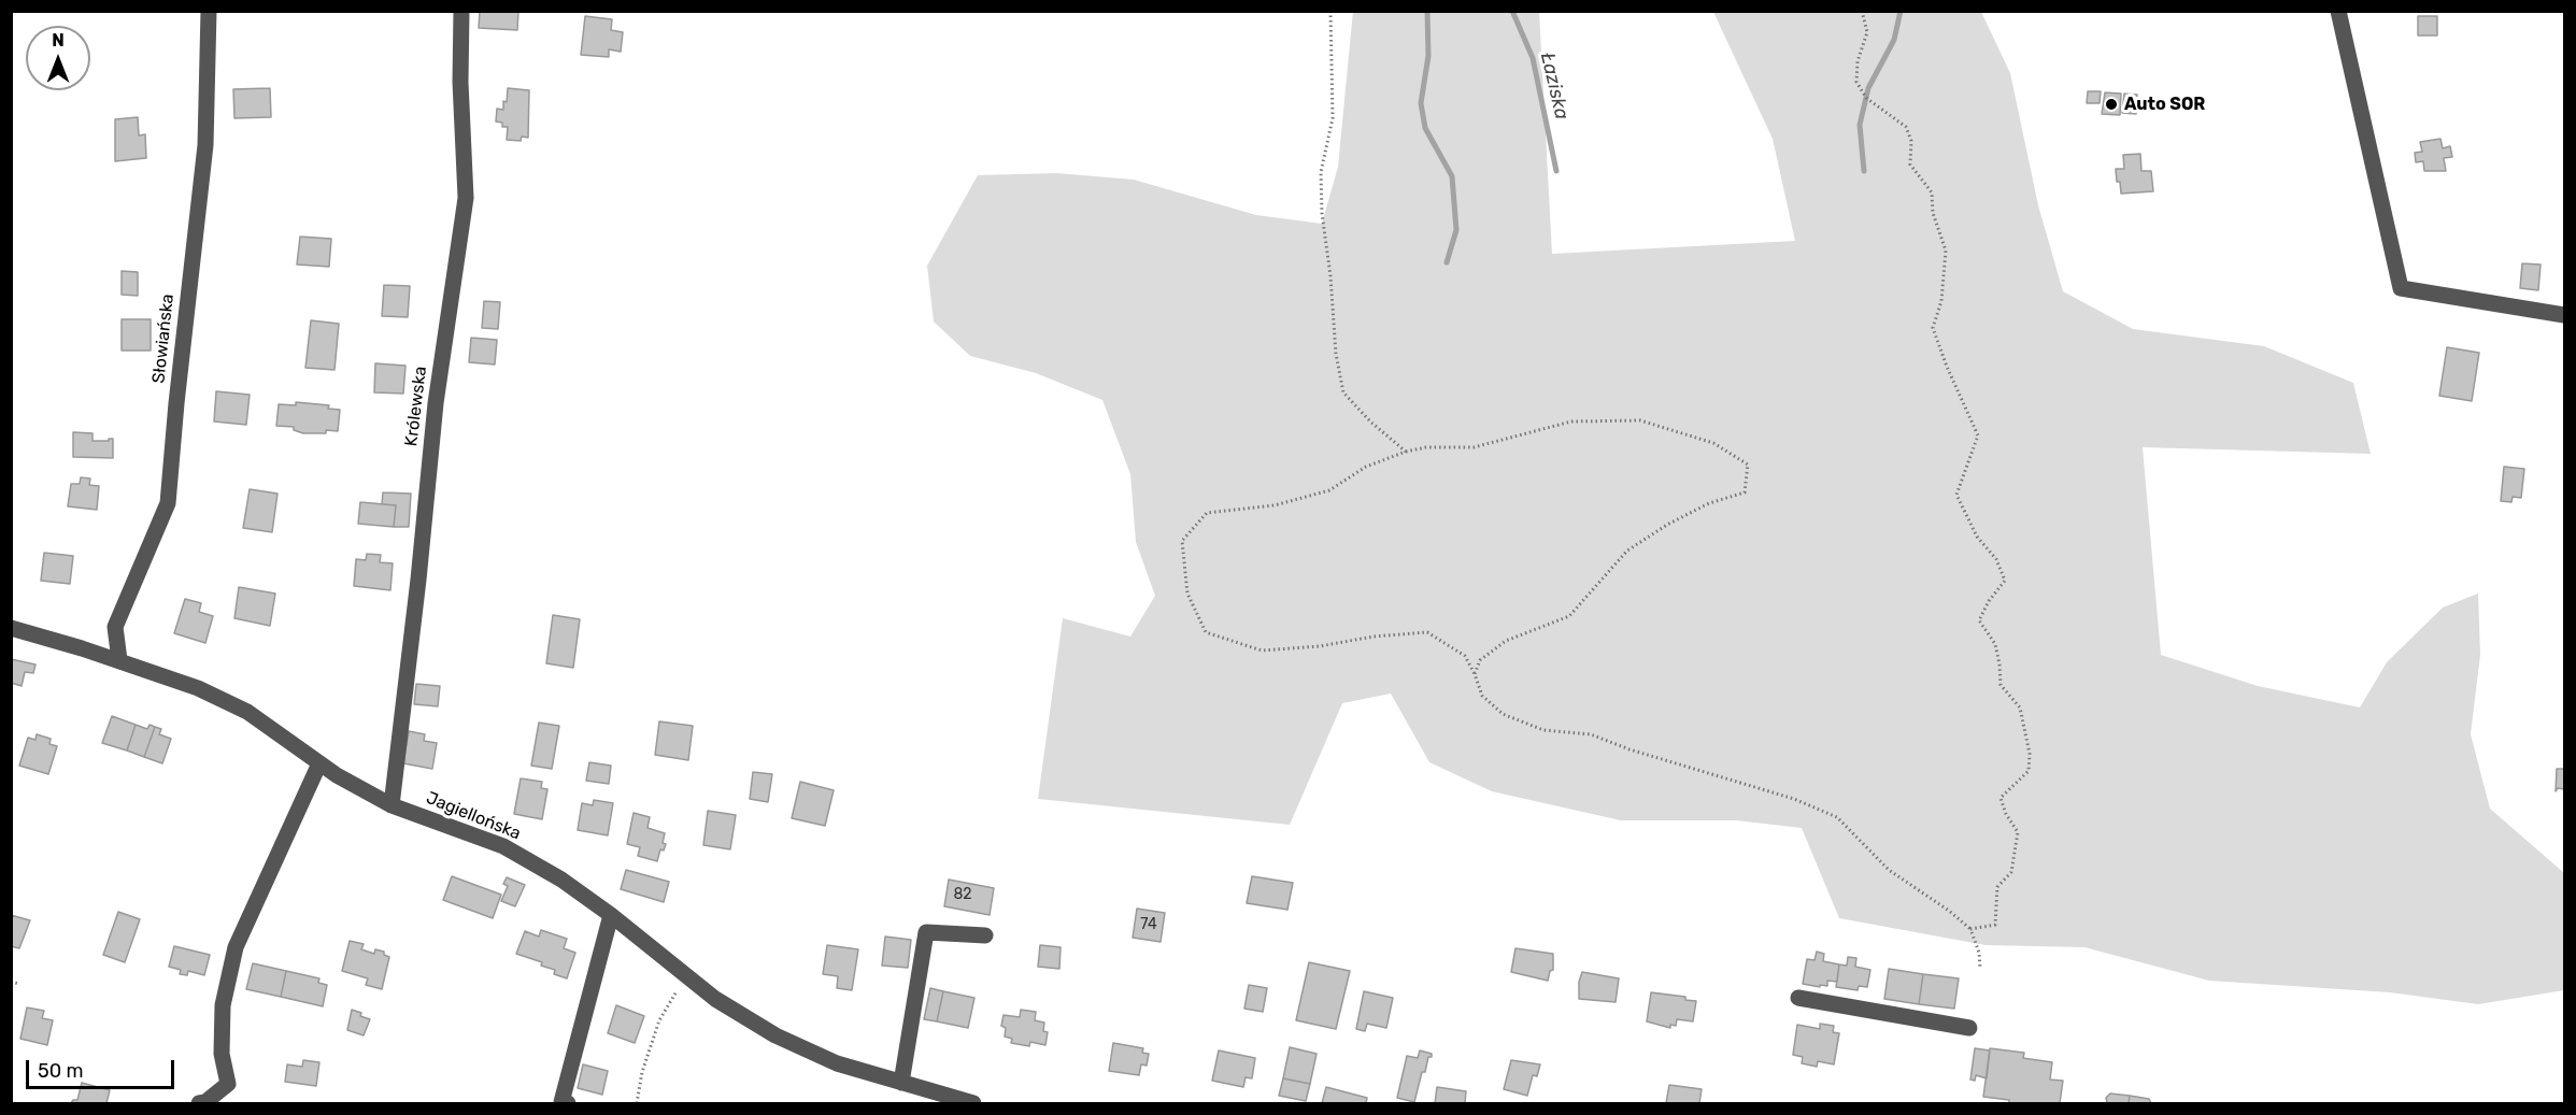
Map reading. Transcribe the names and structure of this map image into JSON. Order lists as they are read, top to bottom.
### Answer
{
  "streets": {
    "street": ["Słowiańska", "Królewska", "Jagiellońska"]
  },
  "crossings": [
    ["Słowiańska", "Jagiellońska"],
    ["Królewska", "Jagiellońska"]
  ],
  "water": ["Łaziska"],
  "places": ["Auto SOR"],
  "house_numbers": ["82", "74"],
  "scale_bar": "50 m",
  "north": "top"
}
